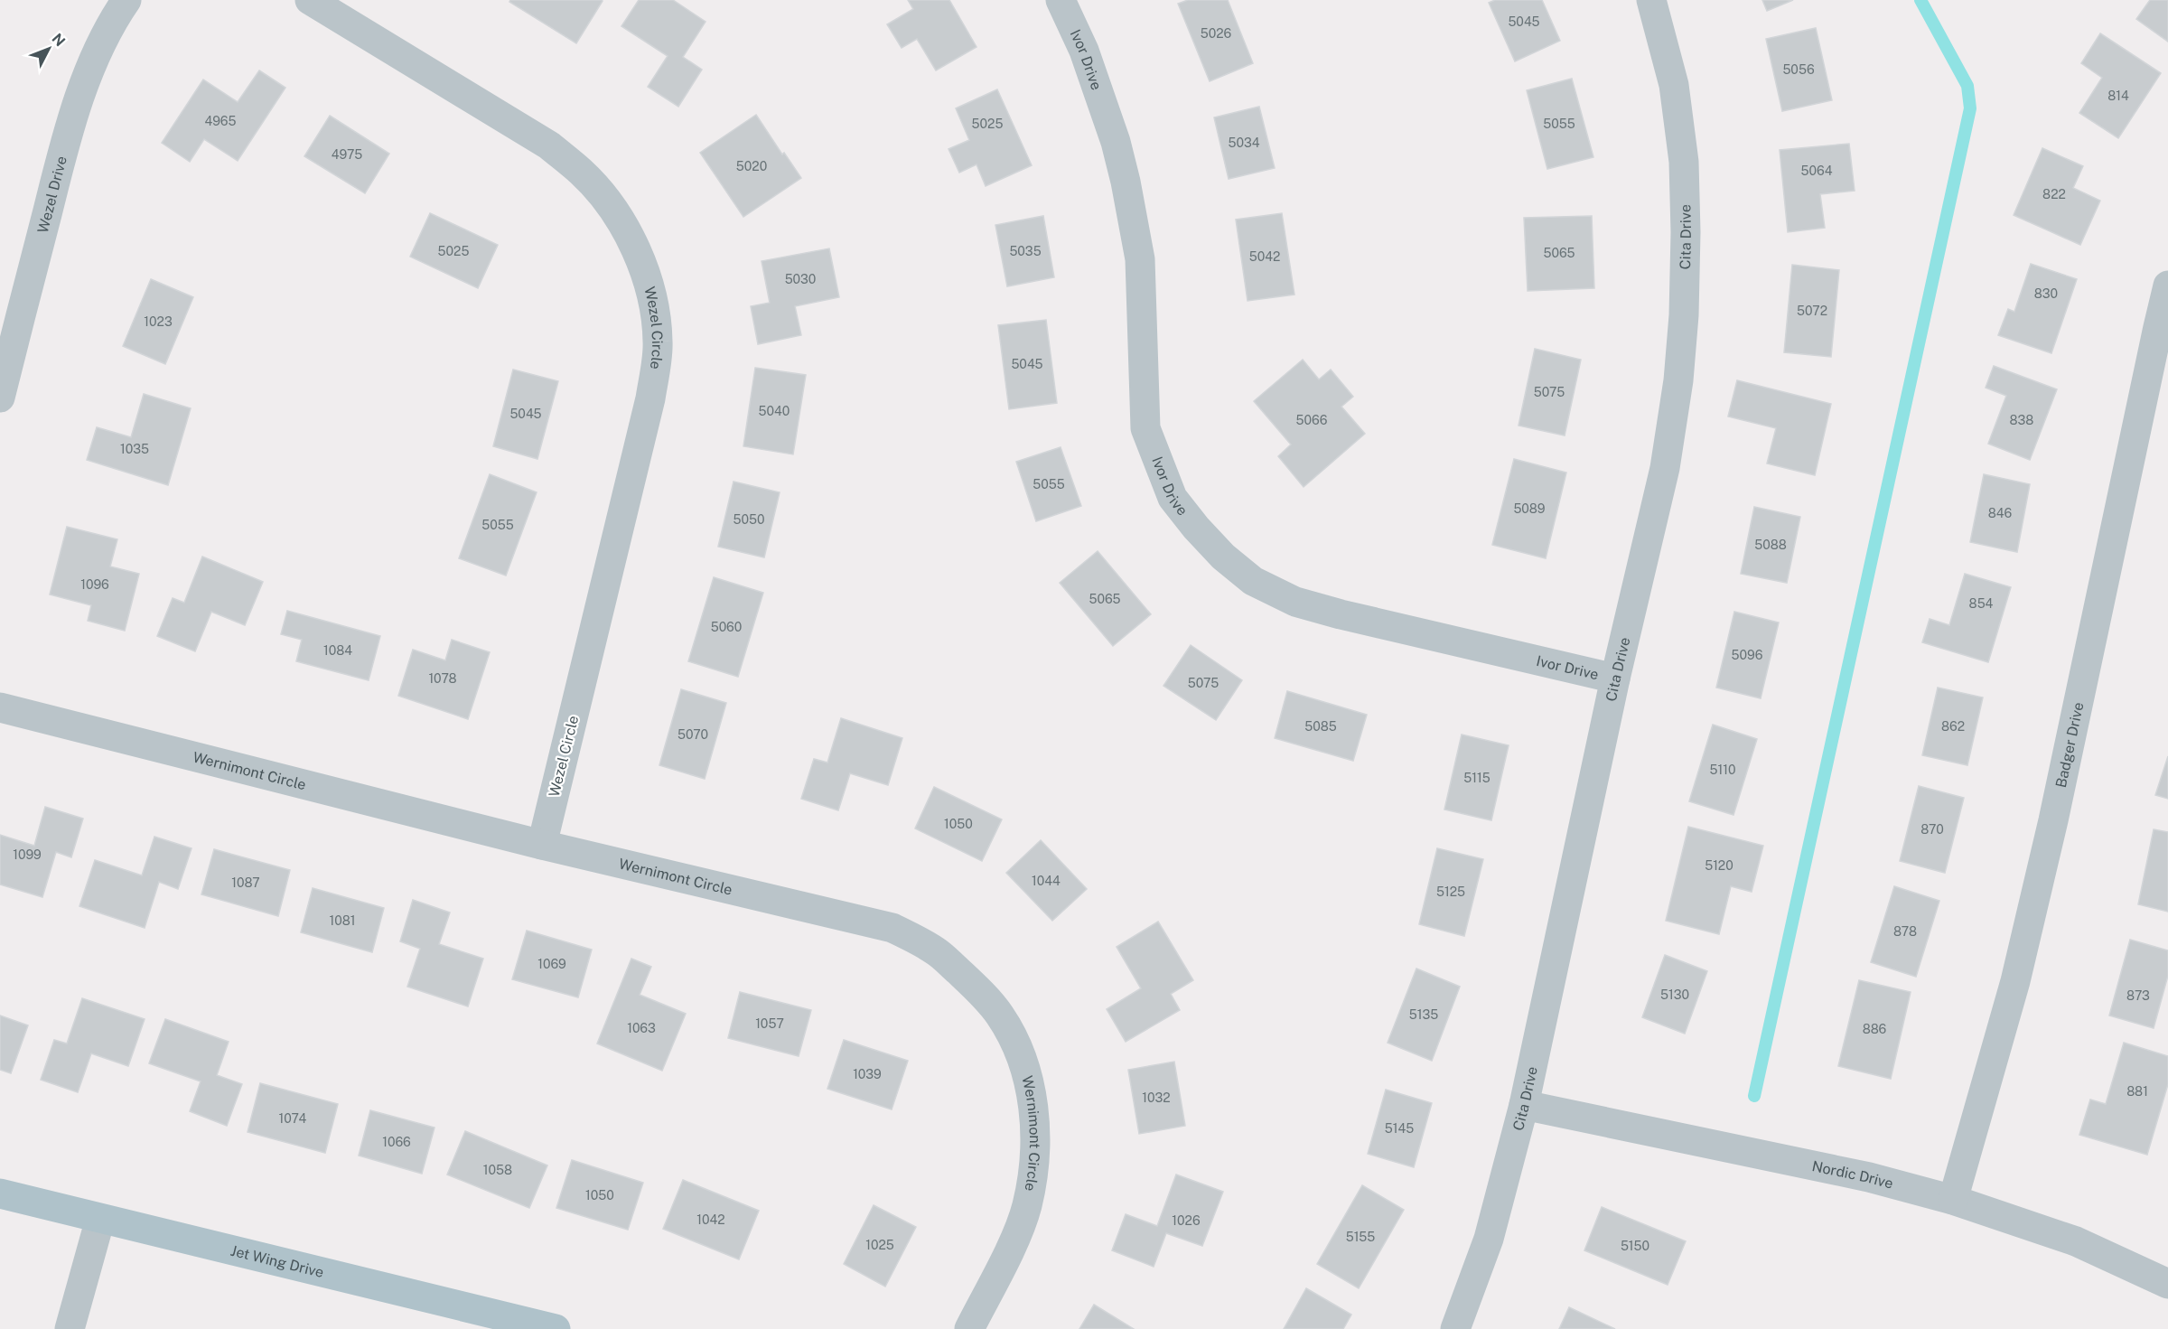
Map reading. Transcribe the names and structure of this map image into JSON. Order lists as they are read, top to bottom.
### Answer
{
  "streets": {
    "main road": ["Jet Wing Drive"],
    "street": [
      "Ivor Drive",
      "Wezel Drive",
      "Cita Drive",
      "Wezel Circle",
      "Badger Drive",
      "Wernimont Circle",
      "Nordic Drive"
    ]
  },
  "crossings": [
    ["Ivor Drive", "Cita Drive"],
    ["Cita Drive", "Nordic Drive"],
    ["Wezel Circle", "Wernimont Circle"],
    ["Badger Drive", "Nordic Drive"]
  ],
  "house_numbers": [
    "5045",
    "5026",
    "5056",
    "814",
    "4965",
    "5025",
    "5055",
    "5034",
    "4975",
    "5020",
    "5064",
    "822",
    "5025",
    "5035",
    "5065",
    "5042",
    "5030",
    "830",
    "5072",
    "1023",
    "5045",
    "5075",
    "5040",
    "5045",
    "5066",
    "838",
    "1035",
    "5055",
    "5089",
    "846",
    "5050",
    "5055",
    "5088",
    "1096",
    "5065",
    "854",
    "5060",
    "1084",
    "5096",
    "1078",
    "5075",
    "5085",
    "862",
    "5070",
    "5110",
    "5115",
    "1050",
    "870",
    "1099",
    "5120",
    "1044",
    "1087",
    "5125",
    "1081",
    "878",
    "1069",
    "5130",
    "873",
    "5135",
    "1057",
    "1063",
    "886",
    "1039",
    "881",
    "1032",
    "1074",
    "5145",
    "1066",
    "1058",
    "1050",
    "1042",
    "1026",
    "5155",
    "1025",
    "5150"
  ],
  "north": "top right"
}
